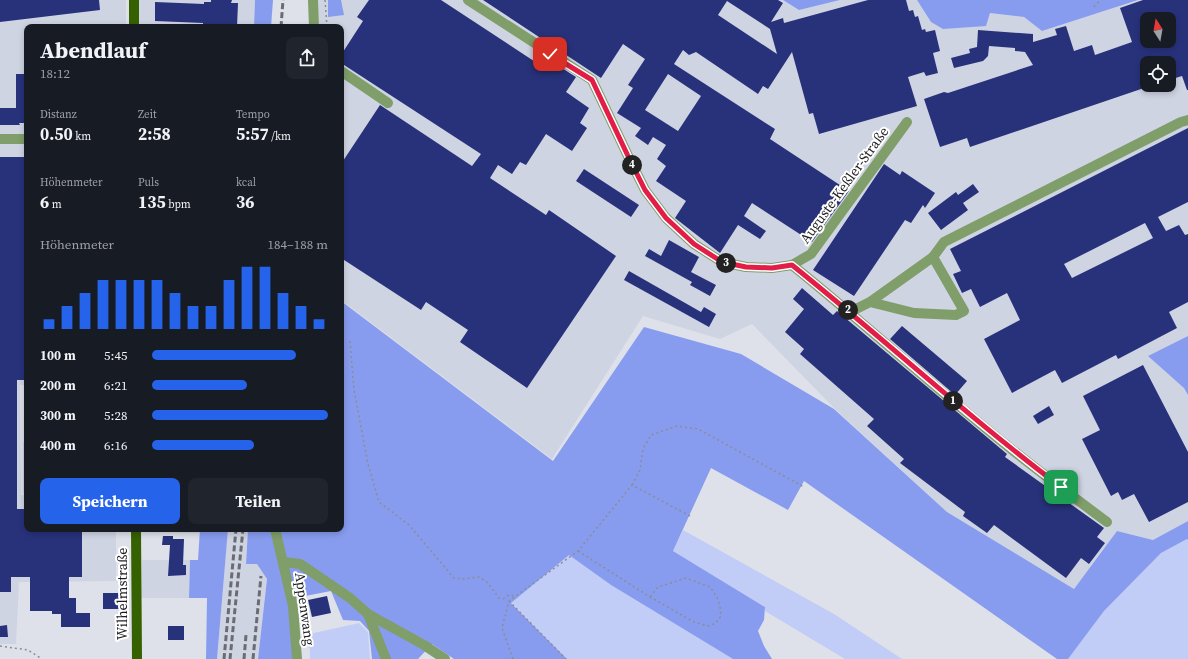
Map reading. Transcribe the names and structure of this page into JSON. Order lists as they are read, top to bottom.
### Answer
{
  "streets": {
    "main road": ["Wilhelmstraße"],
    "street": ["Auguste-Keßler-Straße", "Appenwang"]
  },
  "north": "top",
  "page": {
    "heading": ["Abendlauf", "18:12"],
    "stats": [
      ["Distanz", "0.50 km"],
      ["Zeit", "2:58"],
      ["Tempo", "5:57 /km"],
      ["Höhenmeter", "6 m"],
      ["Puls", "135 bpm"],
      ["kcal", "36"]
    ],
    "pins": [
      "4",
      "3",
      "2",
      "1"
    ],
    "chart": ["Höhenmeter", "184–188 m"],
    "list": [
      {
        "name": "100 m",
        "note": "5:45"
      },
      {
        "name": "200 m",
        "note": "6:21"
      },
      {
        "name": "300 m",
        "note": "5:28"
      },
      {
        "name": "400 m",
        "note": "6:16"
      }
    ],
    "buttons": ["Speichern", "Teilen"]
  }
}
